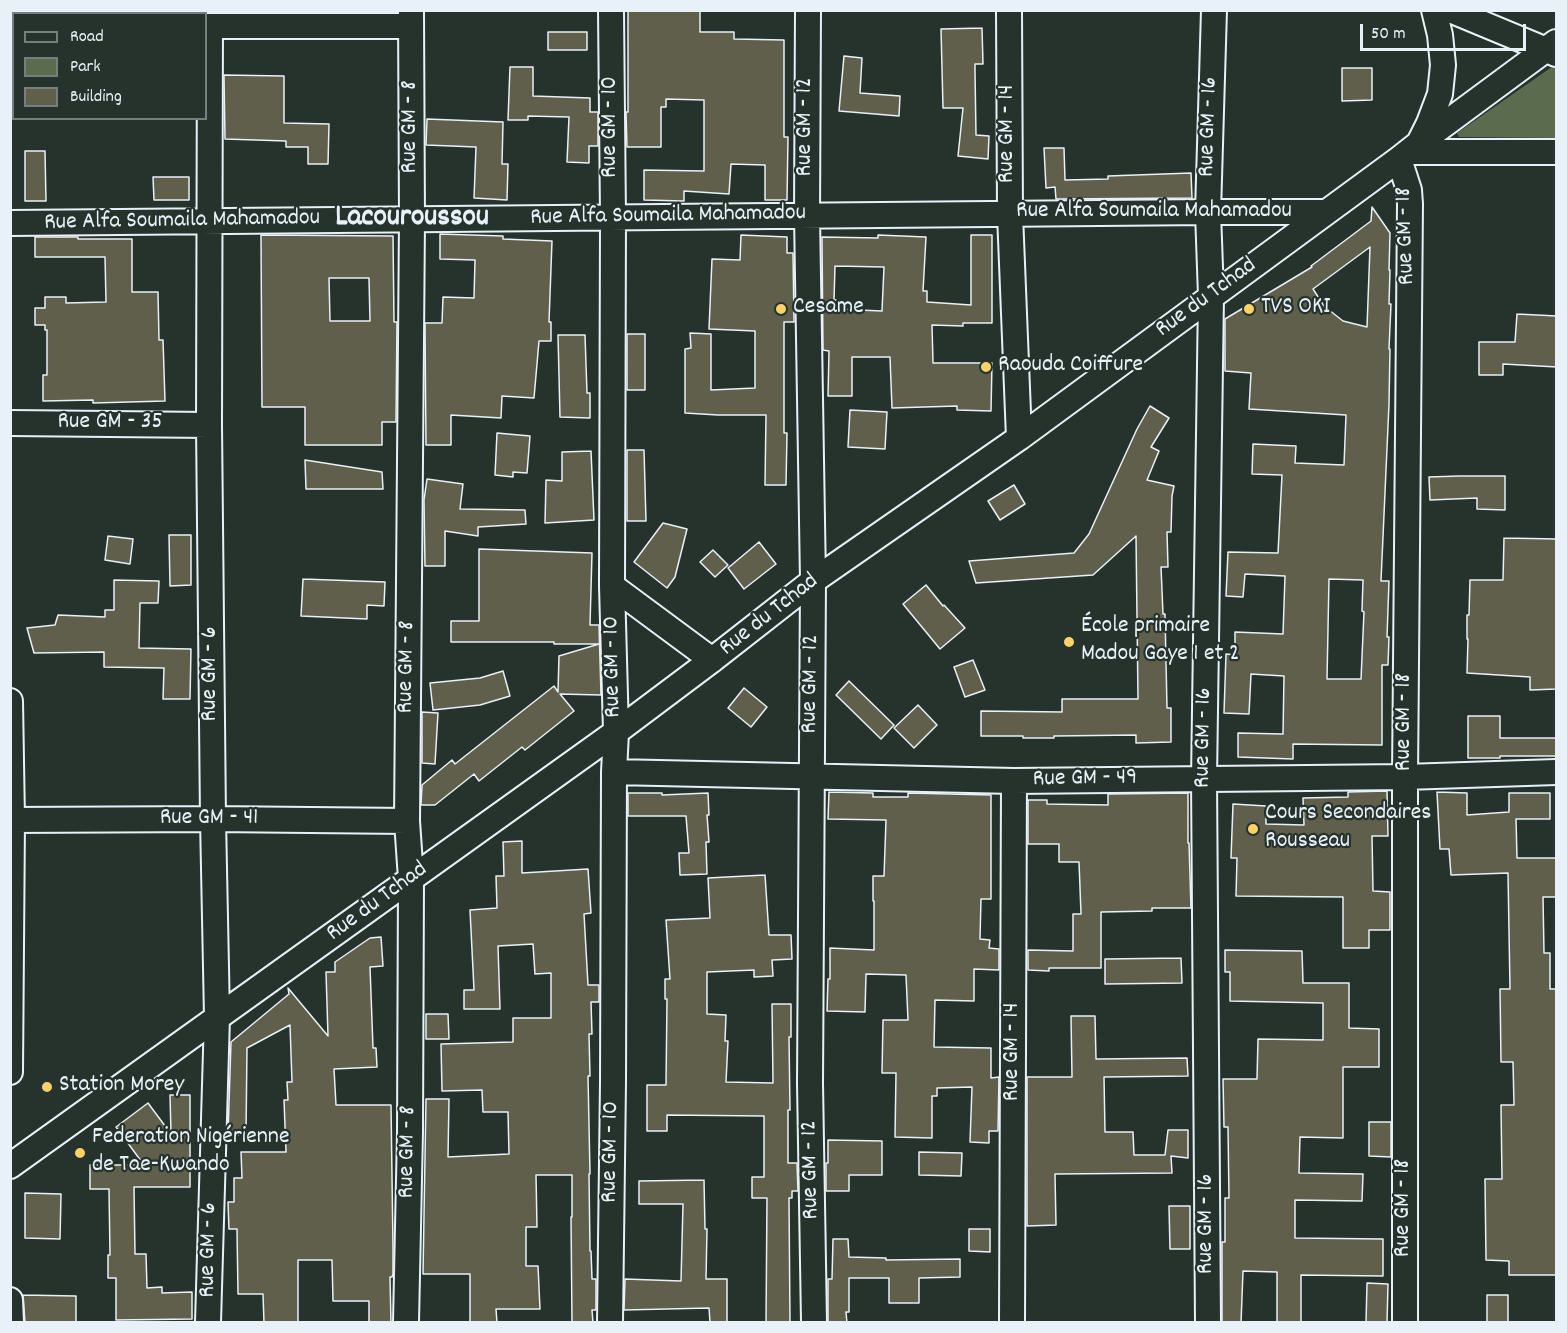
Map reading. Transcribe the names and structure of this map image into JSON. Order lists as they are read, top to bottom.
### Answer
{
  "streets": {
    "street": [
      "Rue GM - 8",
      "Rue GM - 10",
      "Rue GM - 12",
      "Rue GM - 16",
      "Rue GM - 14",
      "Rue Alfa Soumaila Mahamadou",
      "Rue GM - 18",
      "Rue du Tchad",
      "Rue GM - 35",
      "Rue GM - 6",
      "Rue GM - 49",
      "Rue GM - 41"
    ]
  },
  "crossings": [
    ["Rue GM - 8", "Rue Alfa Soumaila Mahamadou"],
    ["Rue GM - 8", "Rue du Tchad"],
    ["Rue GM - 8", "Rue GM - 41"],
    ["Rue GM - 10", "Rue Alfa Soumaila Mahamadou"],
    ["Rue GM - 10", "Rue du Tchad"],
    ["Rue GM - 10", "Rue GM - 49"],
    ["Rue GM - 12", "Rue Alfa Soumaila Mahamadou"],
    ["Rue GM - 12", "Rue du Tchad"],
    ["Rue GM - 12", "Rue GM - 49"],
    ["Rue GM - 16", "Rue Alfa Soumaila Mahamadou"],
    ["Rue GM - 16", "Rue du Tchad"],
    ["Rue GM - 16", "Rue GM - 49"],
    ["Rue GM - 14", "Rue Alfa Soumaila Mahamadou"],
    ["Rue GM - 14", "Rue du Tchad"],
    ["Rue GM - 14", "Rue GM - 49"],
    ["Rue Alfa Soumaila Mahamadou", "Rue du Tchad"],
    ["Rue Alfa Soumaila Mahamadou", "Rue GM - 6"],
    ["Rue GM - 18", "Rue du Tchad"],
    ["Rue GM - 18", "Rue GM - 49"],
    ["Rue du Tchad", "Rue GM - 6"],
    ["Rue GM - 35", "Rue GM - 6"],
    ["Rue GM - 6", "Rue GM - 41"]
  ],
  "districts": ["Lacouroussou"],
  "places": [
    "Cesame",
    "TVS OKI",
    "Raouda Coiffure",
    "École primaire Madou Gaye 1 et 2",
    "Cours Secondaires Rousseau",
    "Station Morey",
    "Federation Nigérienne de Tae-Kwando"
  ],
  "legend": ["Road", "Park", "Building"],
  "scale_bar": "50 m"
}
